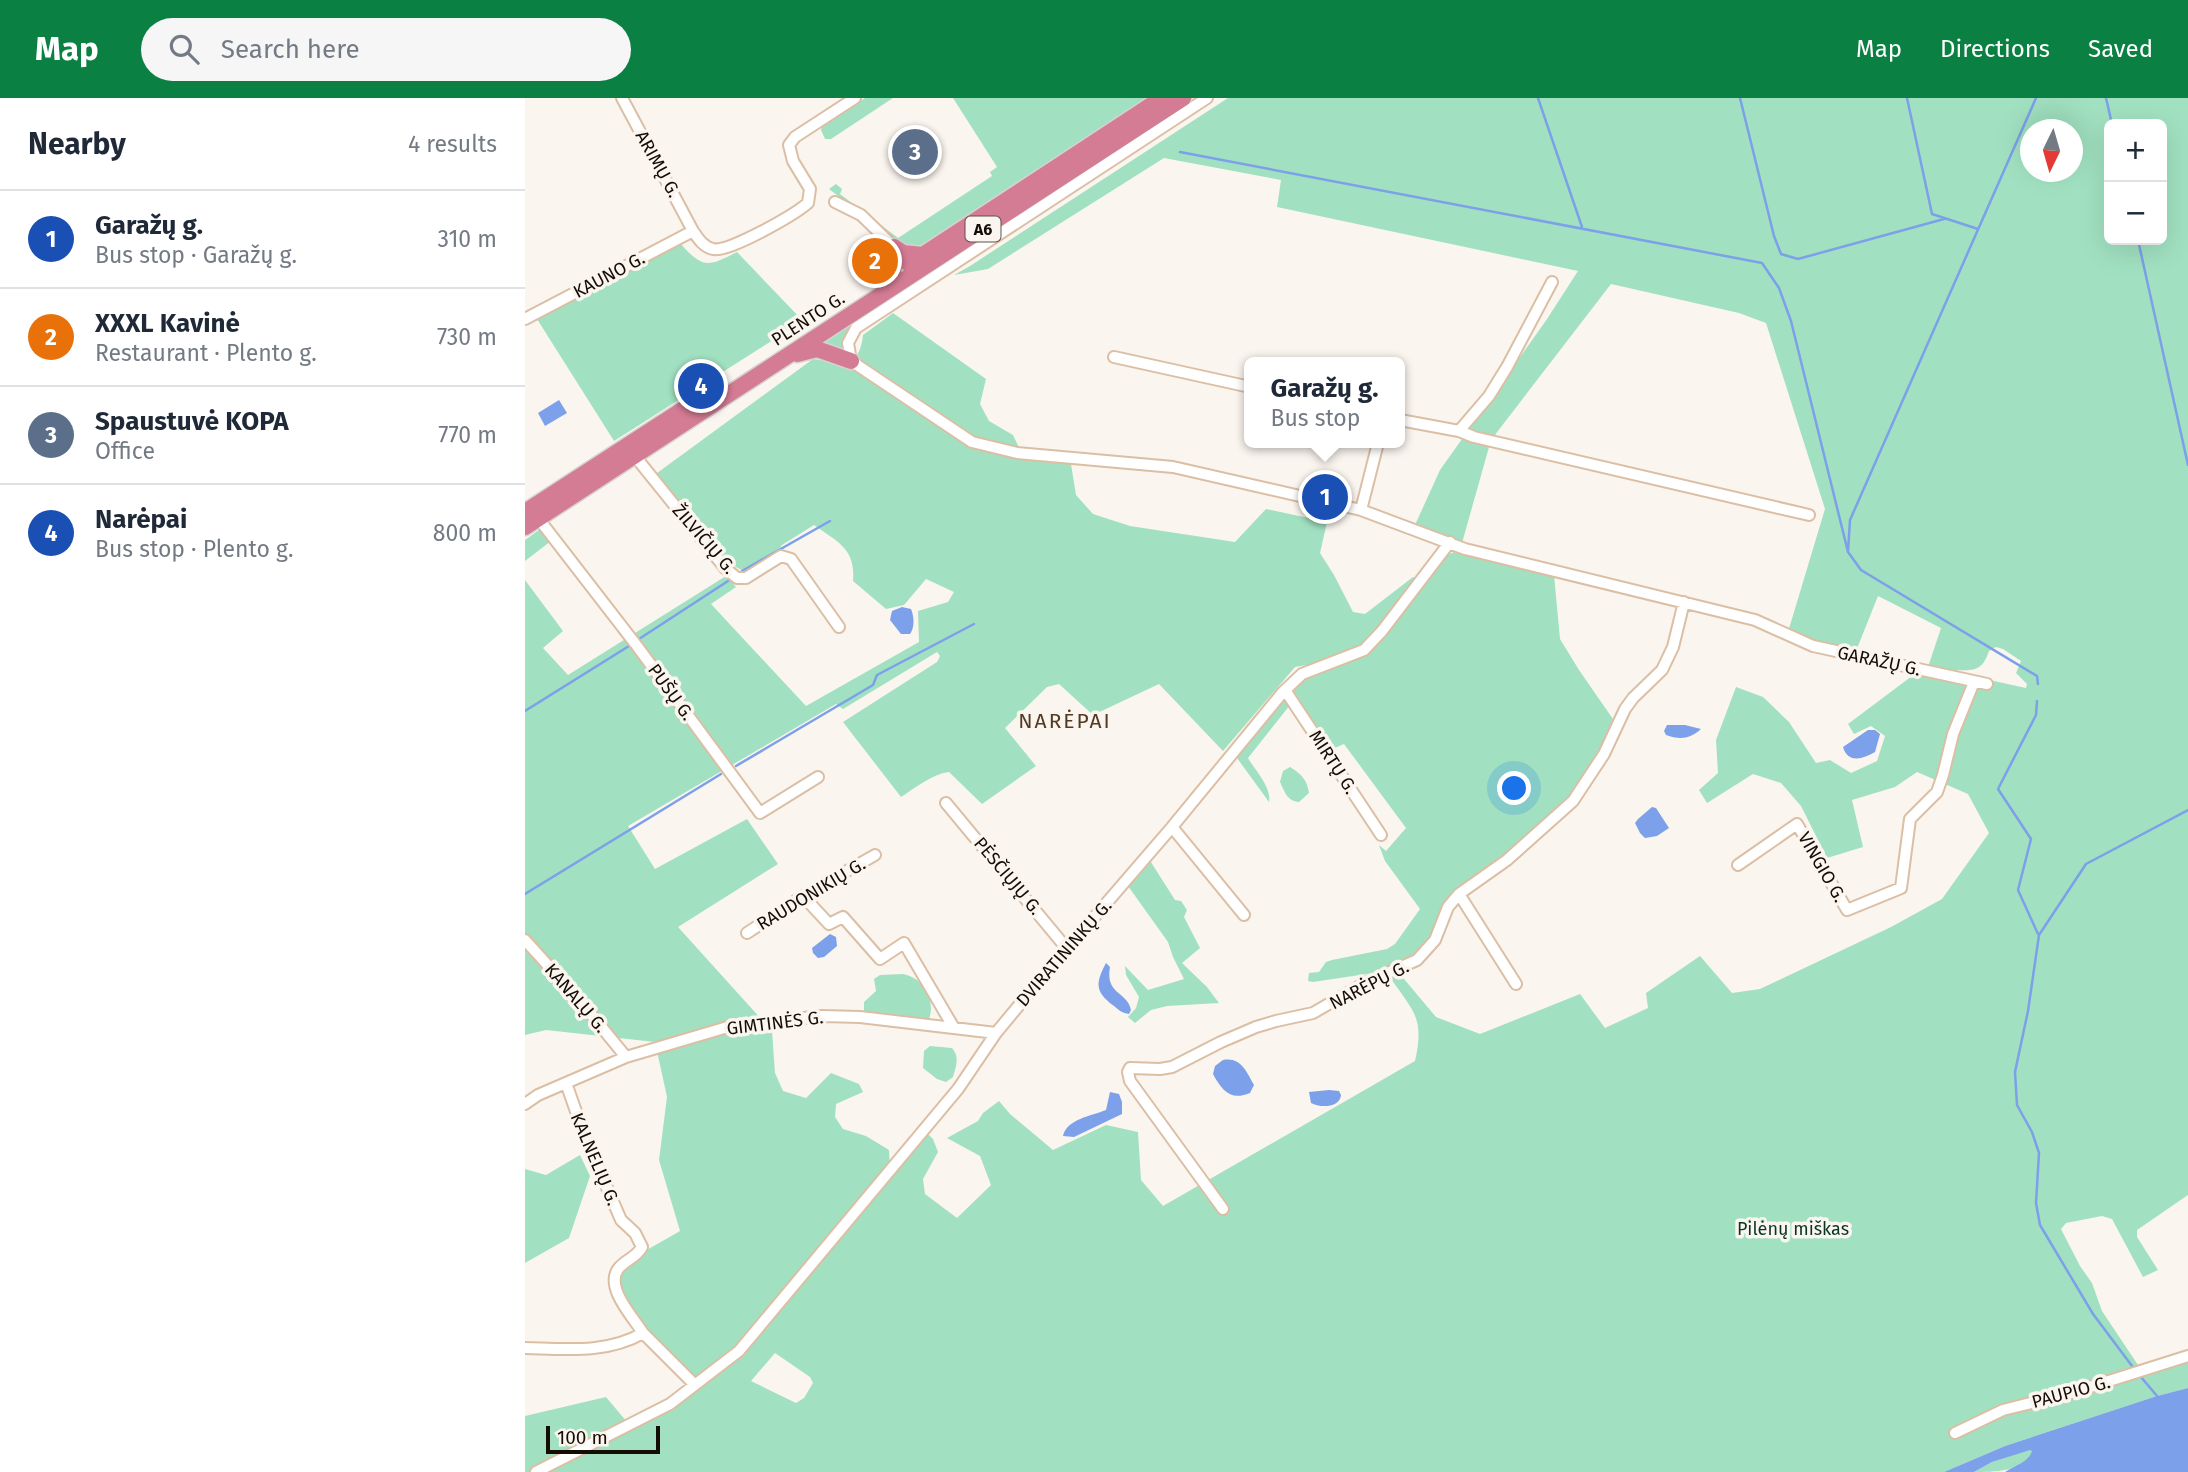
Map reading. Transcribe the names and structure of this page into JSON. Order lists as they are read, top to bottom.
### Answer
{
  "streets": {
    "highway": ["A6", "PLENTO G."],
    "street": [
      "ARIMŲ G.",
      "KAUNO G.",
      "ŽILVIČIŲ G.",
      "GARAŽŲ G.",
      "PUŠŲ G.",
      "MIRTŲ G.",
      "VINGIO G.",
      "PĖSČIŲJŲ G.",
      "RAUDONIKIŲ G.",
      "DVIRATININKŲ G.",
      "NARĖPŲ G.",
      "KANALŲ G.",
      "GIMTINĖS G.",
      "KALNELIŲ G.",
      "PAUPIO G."
    ]
  },
  "crossings": [
    ["ARIMŲ G.", "KAUNO G."],
    ["PLENTO G.", "ŽILVIČIŲ G."],
    ["PLENTO G.", "PUŠŲ G."],
    ["GARAŽŲ G.", "VINGIO G."],
    ["GARAŽŲ G.", "DVIRATININKŲ G."],
    ["GARAŽŲ G.", "NARĖPŲ G."],
    ["MIRTŲ G.", "DVIRATININKŲ G."],
    ["PĖSČIŲJŲ G.", "DVIRATININKŲ G."],
    ["DVIRATININKŲ G.", "GIMTINĖS G."],
    ["KANALŲ G.", "GIMTINĖS G."],
    ["GIMTINĖS G.", "KALNELIŲ G."]
  ],
  "districts": ["NARĖPAI"],
  "parks": ["Pilėnų miškas"],
  "scale_bar": "100 m",
  "north": "bottom",
  "page": {
    "header": "Map",
    "search": "Search here",
    "nav": ["Map", "Directions", "Saved"],
    "heading": ["Nearby", "4 results"],
    "map_buttons": ["+", "−"],
    "pins": [
      "3",
      "2",
      "4",
      "1"
    ],
    "list": [
      {
        "mark": "1",
        "name": "Garažų g.",
        "note": "Bus stop · Garažų g.",
        "value": "310 m"
      },
      {
        "mark": "2",
        "name": "XXXL Kavinė",
        "note": "Restaurant · Plento g.",
        "value": "730 m"
      },
      {
        "mark": "3",
        "name": "Spaustuvė KOPA",
        "note": "Office",
        "value": "770 m"
      },
      {
        "mark": "4",
        "name": "Narėpai",
        "note": "Bus stop · Plento g.",
        "value": "800 m"
      }
    ],
    "popup": ["Garažų g.", "Bus stop"],
    "scale": "100 m"
  }
}
